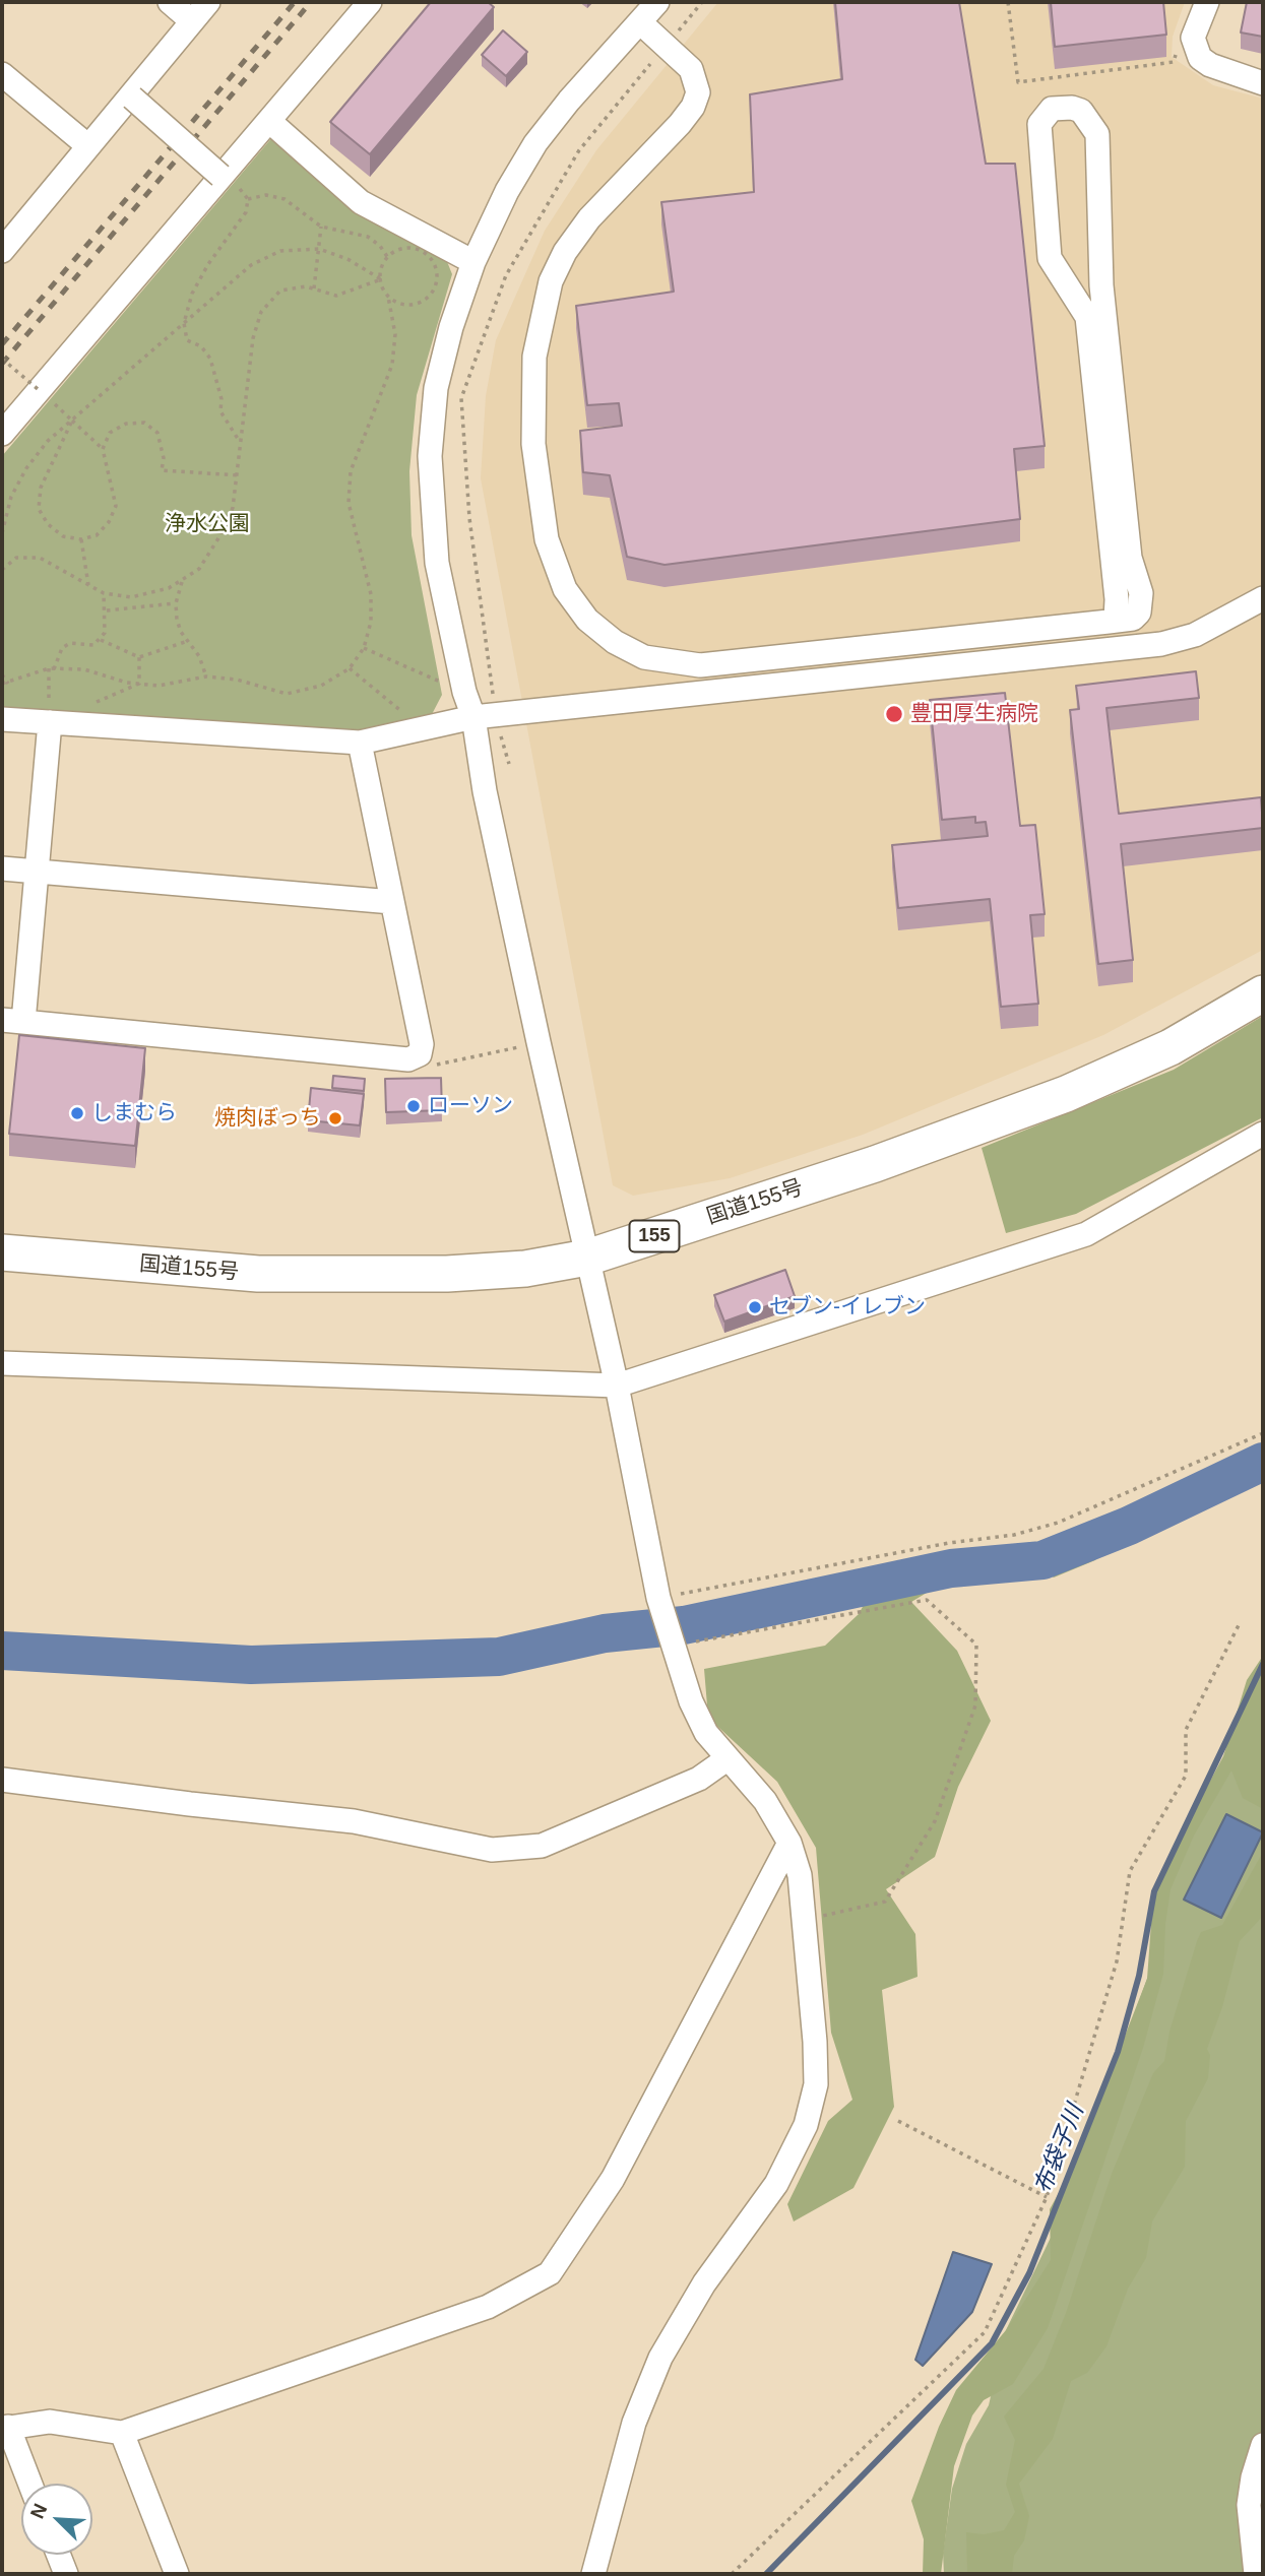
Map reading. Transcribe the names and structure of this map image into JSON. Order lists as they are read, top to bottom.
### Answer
{
  "streets": {
    "highway": ["国道155号", "155"]
  },
  "water": ["布袋子川"],
  "parks": ["浄水公園"],
  "places": [
    "豊田厚生病院",
    "ローソン",
    "しまむら",
    "焼肉ぼっち",
    "セブン-イレブン"
  ],
  "north": "top left"
}
